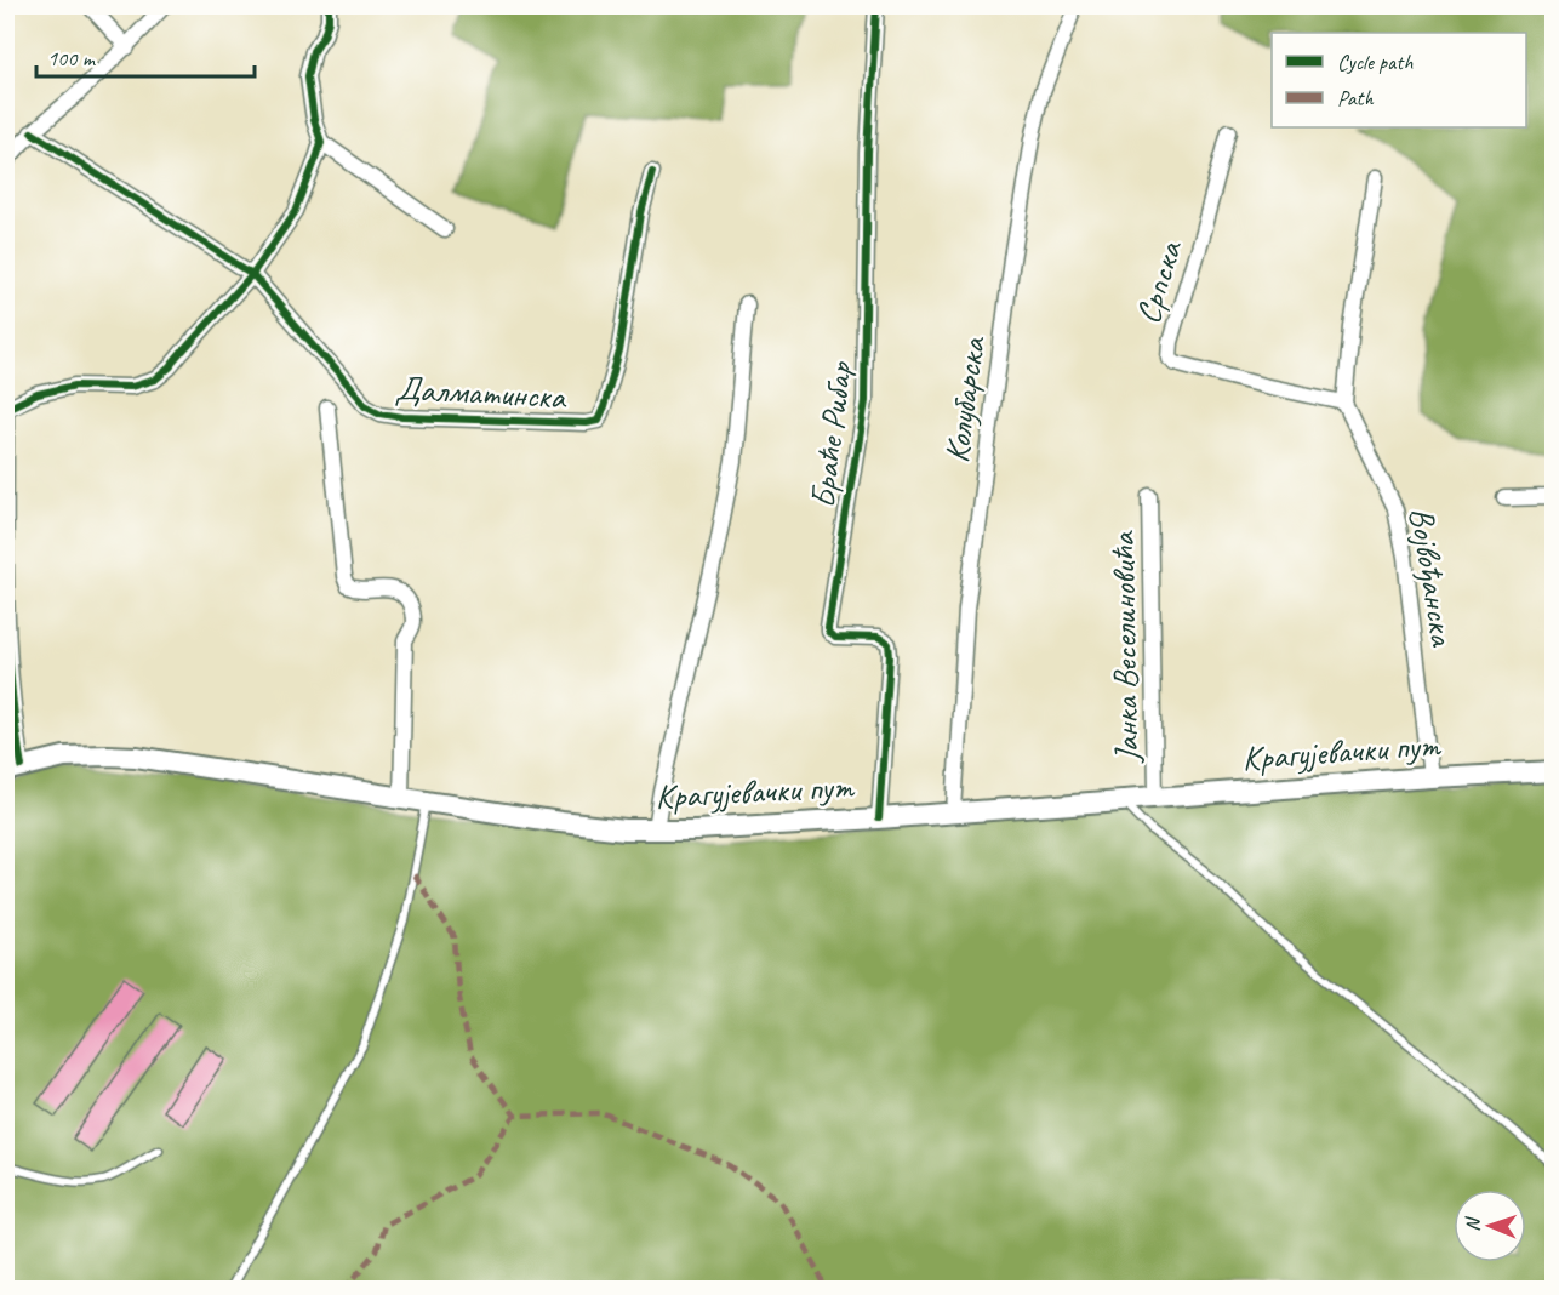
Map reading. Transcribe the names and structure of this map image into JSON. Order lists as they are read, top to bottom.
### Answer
{
  "streets": {
    "main road": ["Крагујевачки пут"],
    "street": [
      "Српска",
      "Далматинска",
      "Колубарска",
      "Браће Рибар",
      "Војвођанска",
      "Јанка Веселиновића"
    ]
  },
  "crossings": [
    ["Српска", "Војвођанска"],
    ["Колубарска", "Крагујевачки пут"],
    ["Браће Рибар", "Крагујевачки пут"],
    ["Војвођанска", "Крагујевачки пут"],
    ["Јанка Веселиновића", "Крагујевачки пут"]
  ],
  "legend": ["Cycle path", "Path"],
  "scale_bar": "100 m",
  "north": "left"
}
